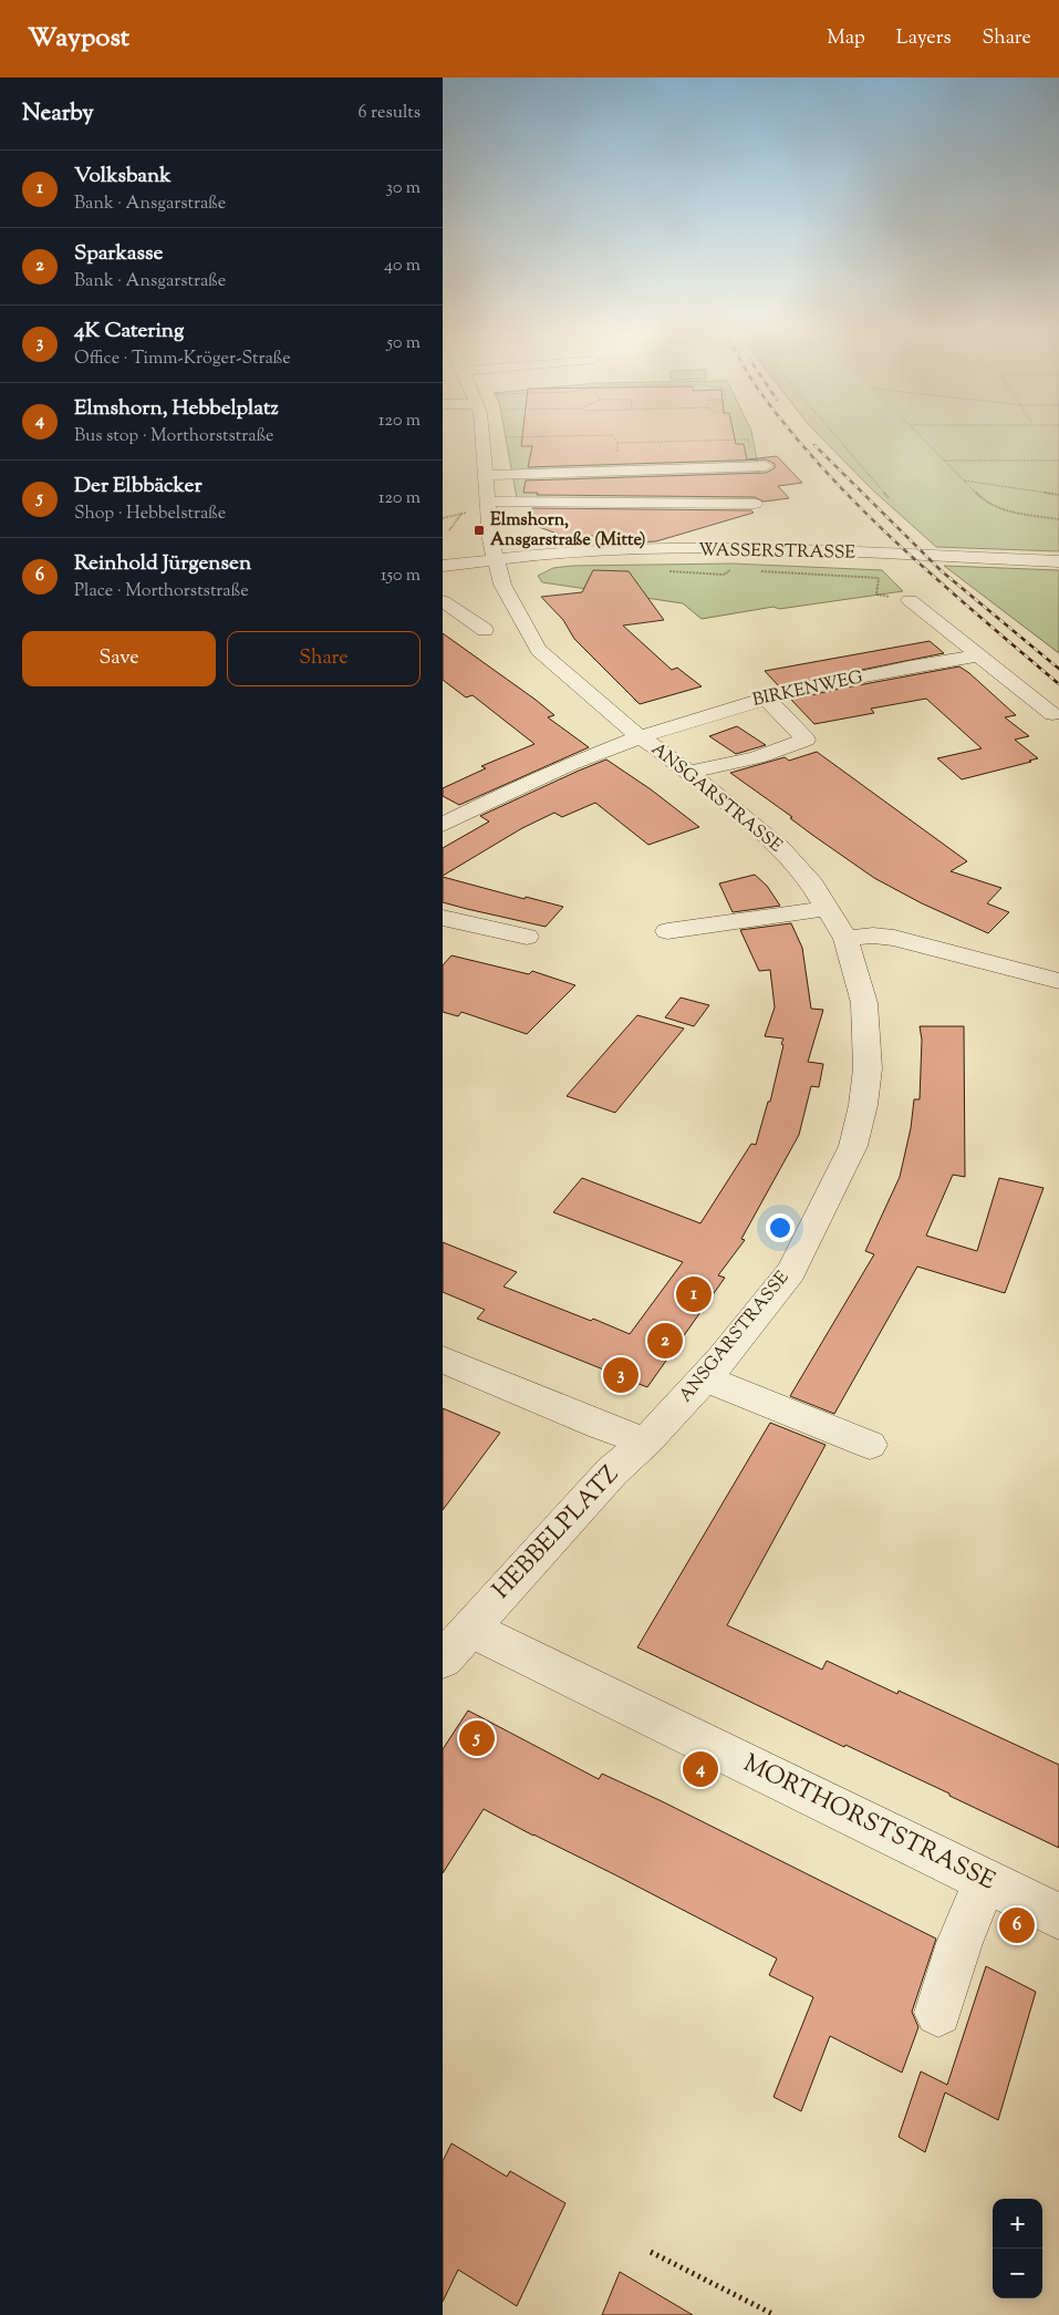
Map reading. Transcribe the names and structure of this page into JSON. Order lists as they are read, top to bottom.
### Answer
{
  "streets": {
    "street": [
      "WASSERSTRASSE",
      "BIRKENWEG",
      "ANSGARSTRASSE",
      "HEBBELPLATZ",
      "MORTHORSTSTRASSE"
    ]
  },
  "crossings": [
    ["WASSERSTRASSE", "ANSGARSTRASSE"],
    ["BIRKENWEG", "ANSGARSTRASSE"],
    ["ANSGARSTRASSE", "HEBBELPLATZ"],
    ["HEBBELPLATZ", "MORTHORSTSTRASSE"]
  ],
  "places": {
    "transit": ["Elmshorn, Ansgarstraße (Mitte)"]
  },
  "page": {
    "header": "Waypost",
    "nav": ["Map", "Layers", "Share"],
    "heading": ["Nearby", "6 results"],
    "list": [
      {
        "mark": "1",
        "name": "Volksbank",
        "note": "Bank · Ansgarstraße",
        "value": "30 m"
      },
      {
        "mark": "2",
        "name": "Sparkasse",
        "note": "Bank · Ansgarstraße",
        "value": "40 m"
      },
      {
        "mark": "3",
        "name": "4K Catering",
        "note": "Office · Timm-Kröger-Straße",
        "value": "50 m"
      },
      {
        "mark": "4",
        "name": "Elmshorn, Hebbelplatz",
        "note": "Bus stop · Morthorststraße",
        "value": "120 m"
      },
      {
        "mark": "5",
        "name": "Der Elbbäcker",
        "note": "Shop · Hebbelstraße",
        "value": "120 m"
      },
      {
        "mark": "6",
        "name": "Reinhold Jürgensen",
        "note": "Place · Morthorststraße",
        "value": "150 m"
      }
    ],
    "buttons": ["Save", "Share"],
    "pins": [
      "1",
      "2",
      "3",
      "5",
      "4",
      "6"
    ],
    "map_buttons": ["+", "−"]
  }
}
